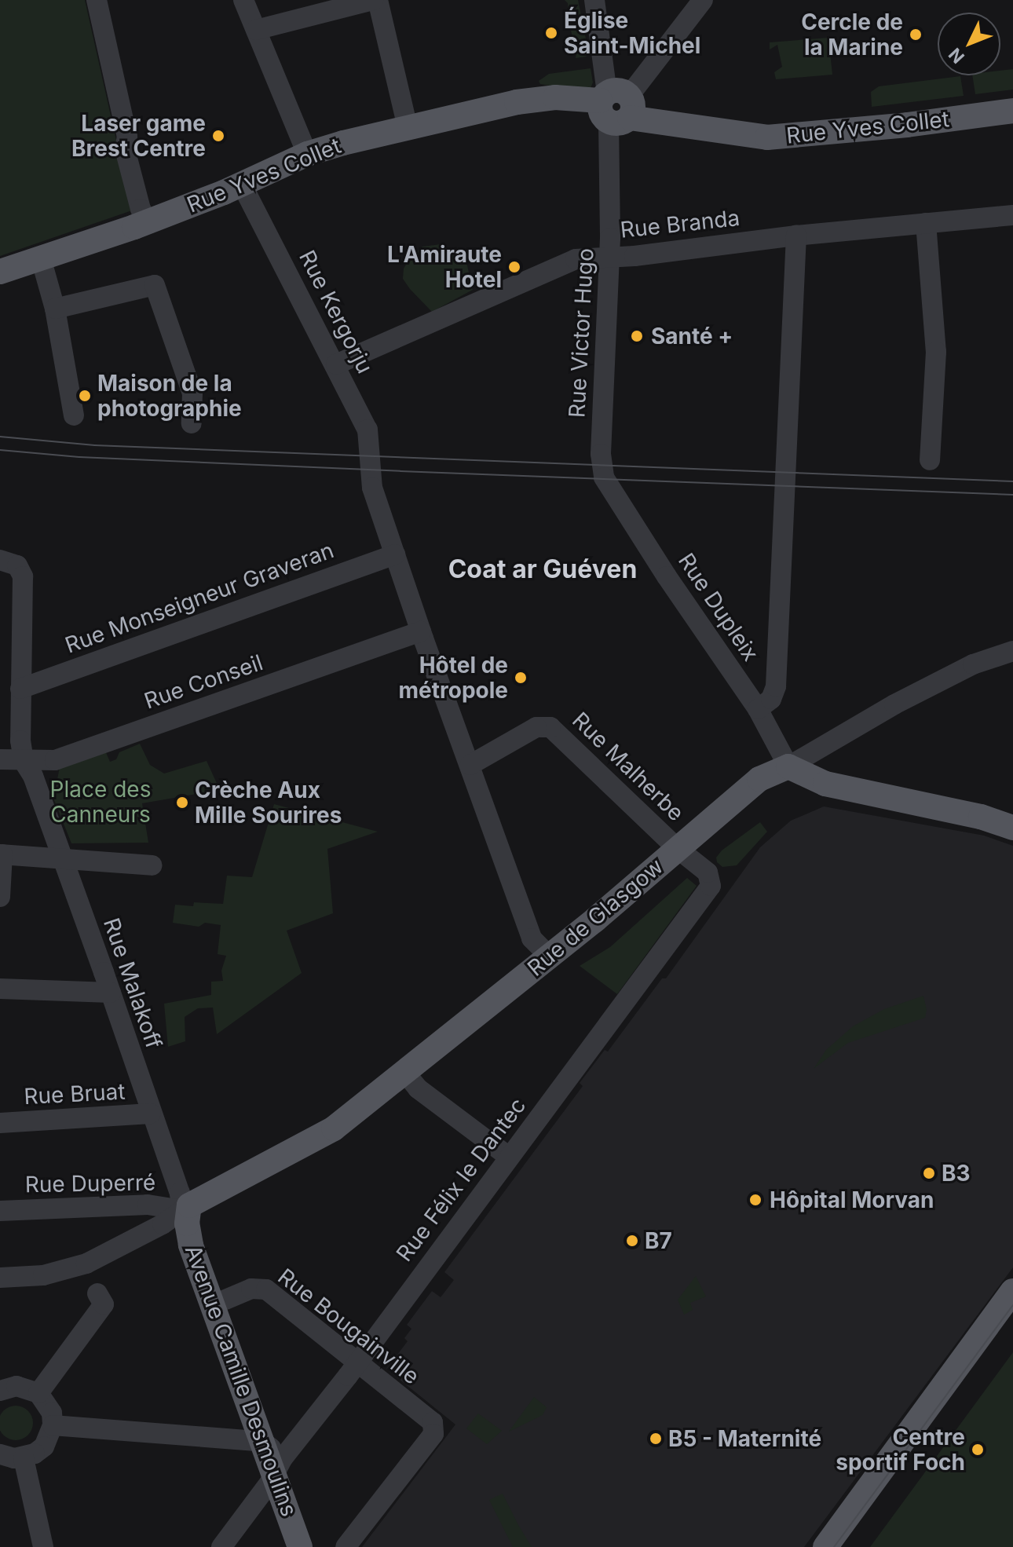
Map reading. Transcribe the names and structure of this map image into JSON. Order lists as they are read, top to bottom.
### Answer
{
  "streets": {
    "main road": ["Rue Yves Collet", "Rue de Glasgow", "Avenue Camille Desmoulins"],
    "street": [
      "Rue Branda",
      "Rue Kergorju",
      "Rue Victor Hugo",
      "Rue Monseigneur Graveran",
      "Rue Dupleix",
      "Rue Conseil",
      "Rue Malherbe",
      "Rue Malakoff",
      "Rue Bruat",
      "Rue Félix le Dantec",
      "Rue Duperré",
      "Rue Bougainville"
    ]
  },
  "crossings": [
    ["Rue Yves Collet", "Rue Kergorju"],
    ["Rue Yves Collet", "Rue Victor Hugo"],
    ["Rue Branda", "Rue Kergorju"],
    ["Rue Branda", "Rue Victor Hugo"],
    ["Rue Kergorju", "Rue Monseigneur Graveran"],
    ["Rue Kergorju", "Rue Conseil"],
    ["Rue Kergorju", "Rue Malherbe"],
    ["Rue Kergorju", "Rue de Glasgow"],
    ["Rue Victor Hugo", "Rue Dupleix"],
    ["Rue Dupleix", "Rue de Glasgow"],
    ["Rue Conseil", "Rue Malakoff"],
    ["Rue Malherbe", "Rue de Glasgow"],
    ["Rue Malherbe", "Rue Félix le Dantec"],
    ["Rue de Glasgow", "Rue Malakoff"],
    ["Rue de Glasgow", "Rue Félix le Dantec"],
    ["Rue de Glasgow", "Rue Duperré"],
    ["Rue de Glasgow", "Avenue Camille Desmoulins"],
    ["Rue Malakoff", "Rue Bruat"],
    ["Rue Malakoff", "Rue Duperré"],
    ["Rue Malakoff", "Avenue Camille Desmoulins"],
    ["Rue Félix le Dantec", "Rue Bougainville"],
    ["Rue Félix le Dantec", "Avenue Camille Desmoulins"],
    ["Rue Duperré", "Avenue Camille Desmoulins"],
    ["Rue Bougainville", "Avenue Camille Desmoulins"]
  ],
  "districts": ["Coat ar Guéven"],
  "parks": ["Place des Canneurs"],
  "places": [
    "Église Saint-Michel",
    "Cercle de la Marine",
    "Laser game Brest Centre",
    "L'Amiraute Hotel",
    "Santé +",
    "Maison de la photographie",
    "Hôtel de métropole",
    "Crèche Aux Mille Sourires",
    "B3",
    "Hôpital Morvan",
    "B7",
    "B5 - Maternité",
    "Centre sportif Foch"
  ],
  "north": "bottom left"
}
